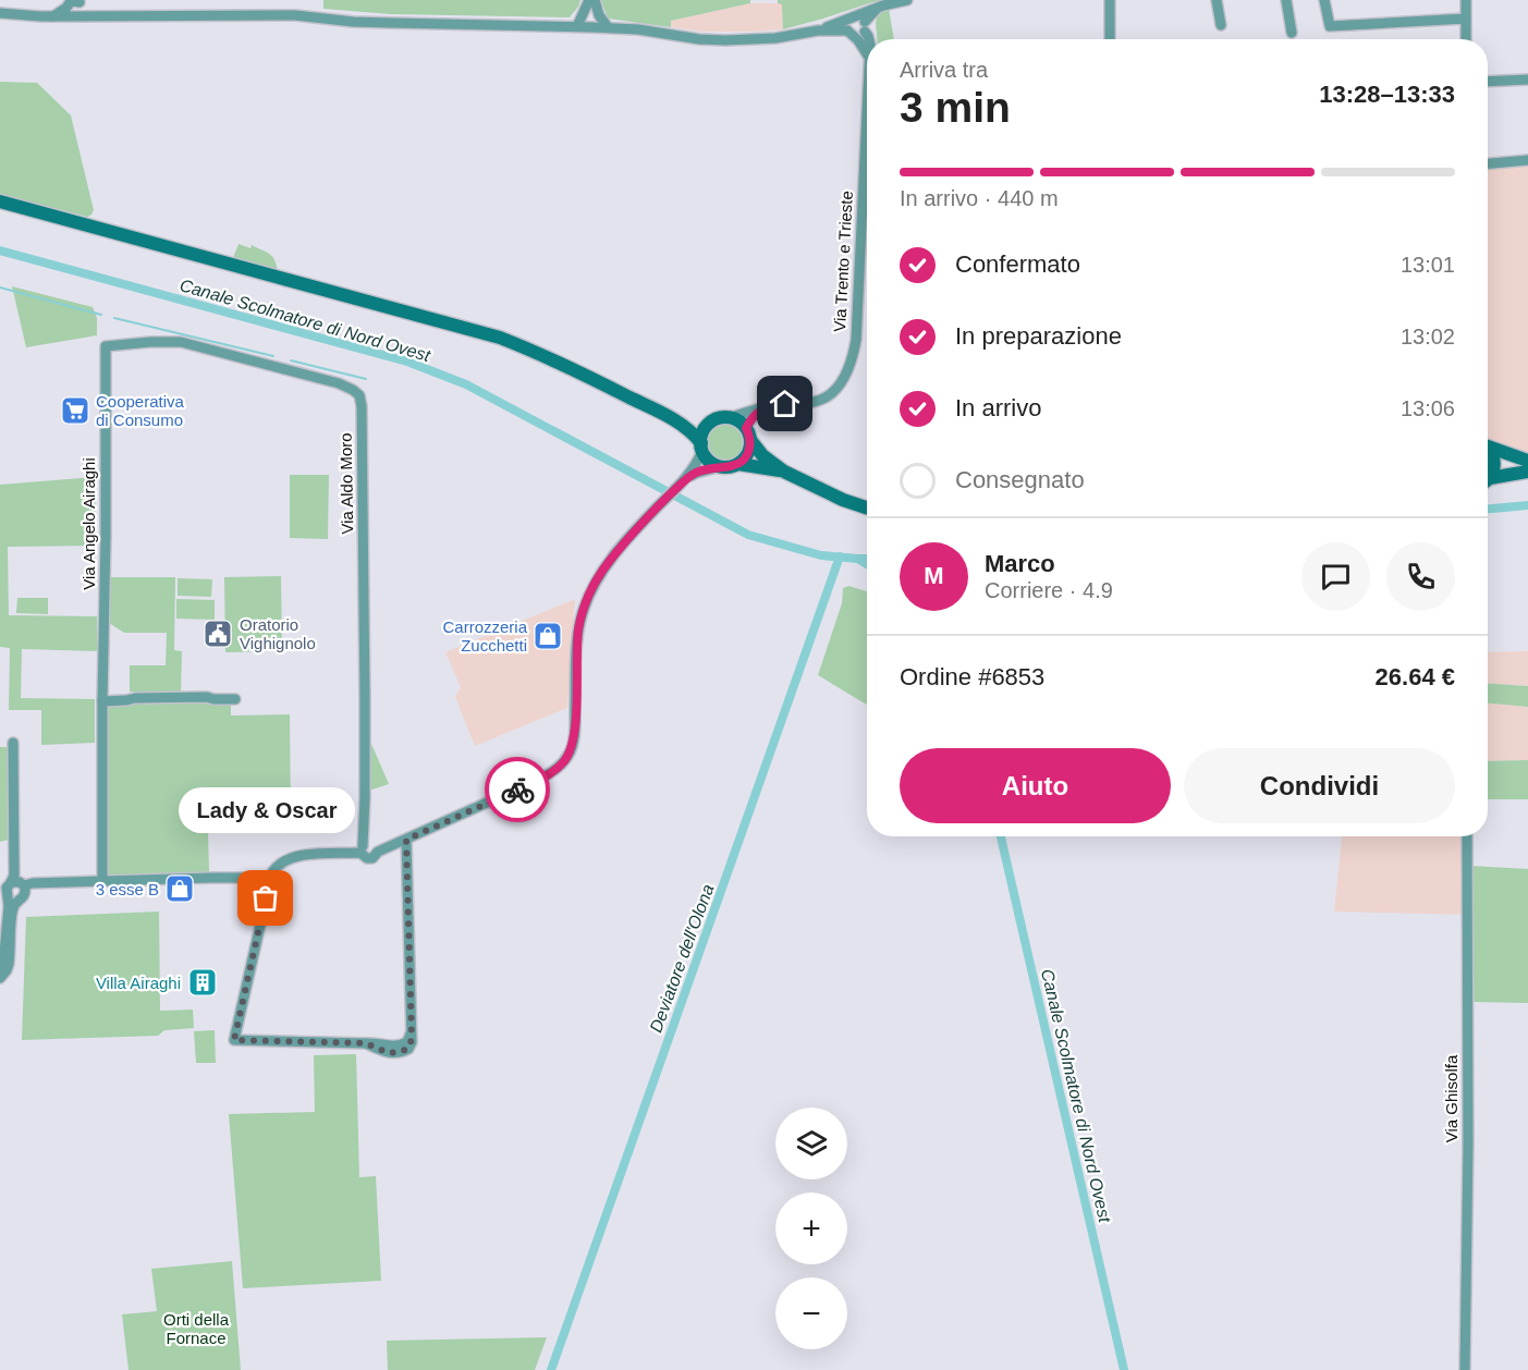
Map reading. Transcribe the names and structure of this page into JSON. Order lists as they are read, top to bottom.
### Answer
{
  "streets": {
    "street": [
      "Via Trento e Trieste",
      "Via Aldo Moro",
      "Via Angelo Airaghi",
      "Via Ghisolfa"
    ]
  },
  "crossings": [
    ["Via Aldo Moro", "Via Angelo Airaghi"]
  ],
  "water": ["Canale Scolmatore di Nord Ovest", "Deviatore dell'Olona"],
  "parks": ["Orti della Fornace"],
  "places": {
    "supermarket": ["Cooperativa di Consumo"],
    "public building": ["Oratorio Vighignolo"],
    "shop": ["Carrozzeria Zucchetti", "3 esse B"],
    "other": ["Lady & Oscar"],
    "building": ["Villa Airaghi"]
  },
  "page": {
    "heading": ["3 min", "Arriva tra", "13:28–13:33"],
    "panel": [
      "Marco",
      "Corriere · 4.9",
      "Ordine #6853",
      "26.64 €"
    ],
    "bar": "In arrivo · 440 m",
    "list": [
      ["Confermato", "13:01"],
      ["In preparazione", "13:02"],
      ["In arrivo", "13:06"],
      "Consegnato"
    ],
    "round": "M",
    "buttons": ["Aiuto", "Condividi"],
    "bubble": "Lady & Oscar",
    "map_buttons": ["+", "−"]
  }
}
